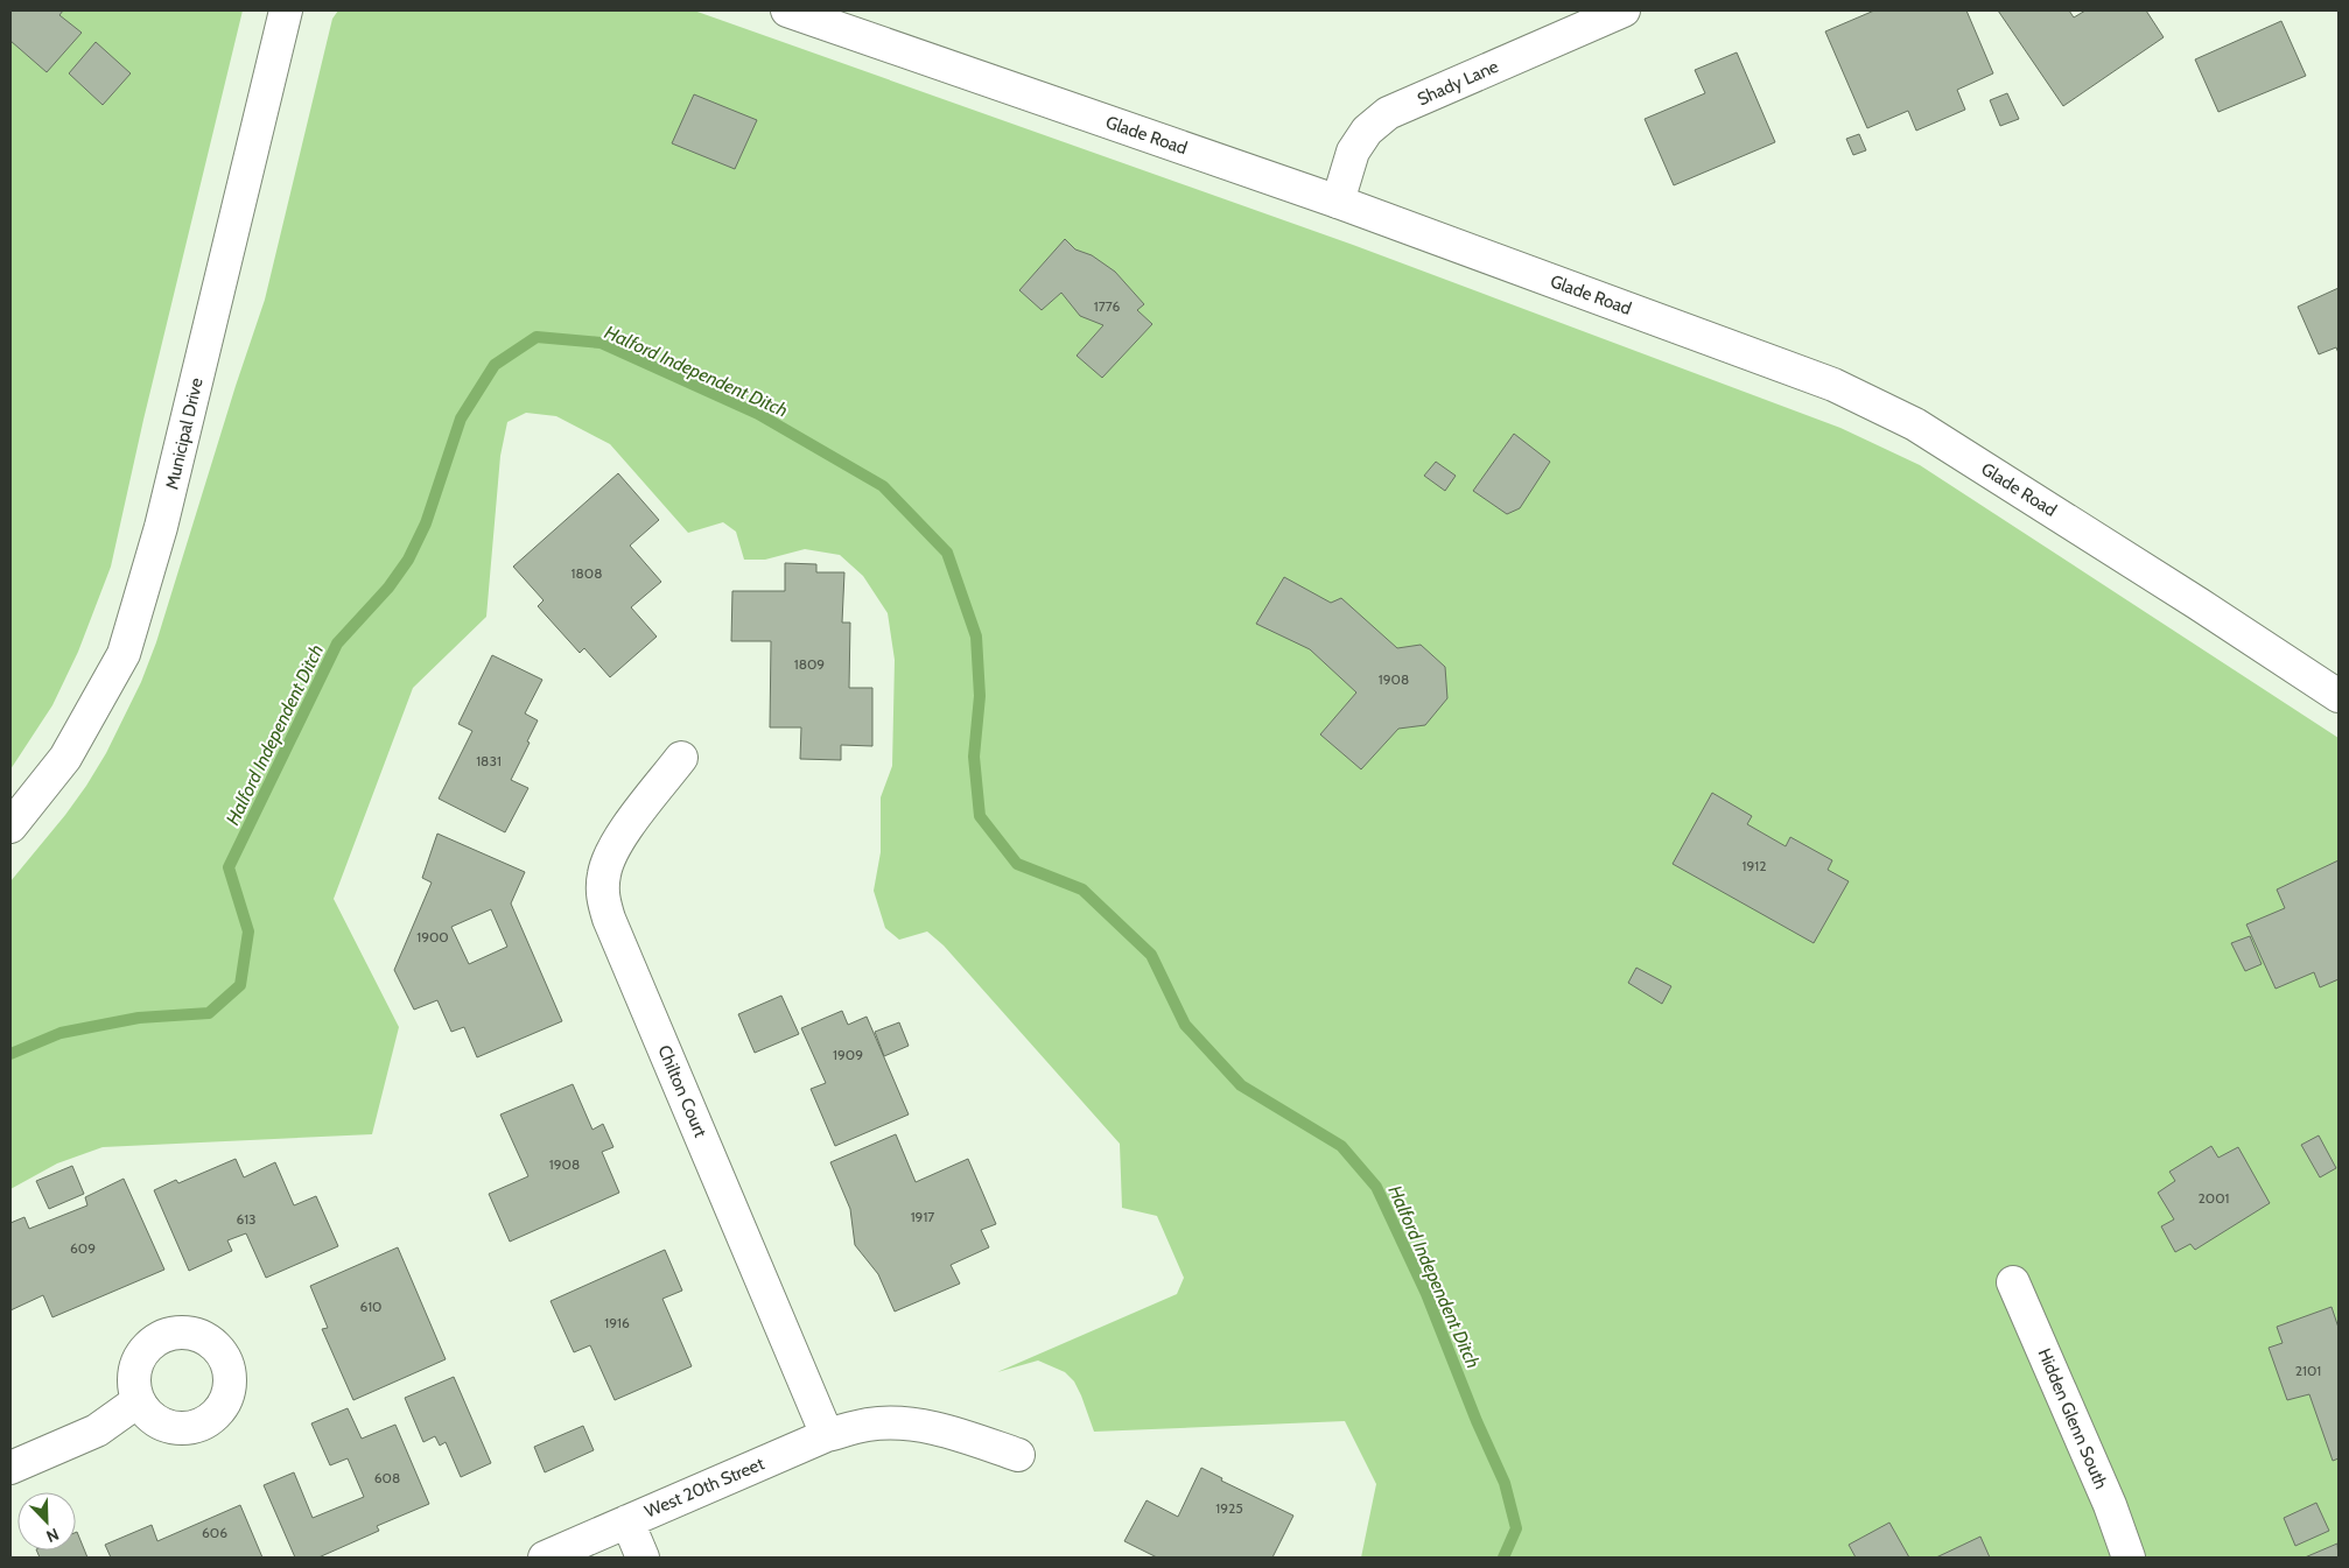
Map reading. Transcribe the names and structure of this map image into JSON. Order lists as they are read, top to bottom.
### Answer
{
  "streets": {
    "street": [
      "Shady Lane",
      "Glade Road",
      "Municipal Drive",
      "Chilton Court",
      "Hidden Glenn South",
      "West 20th Street"
    ]
  },
  "crossings": [
    ["Shady Lane", "Glade Road"],
    ["Chilton Court", "West 20th Street"]
  ],
  "water": ["Halford Independent Ditch"],
  "house_numbers": [
    "1776",
    "1808",
    "1809",
    "1908",
    "1831",
    "1912",
    "1900",
    "1909",
    "1908",
    "2001",
    "1917",
    "613",
    "609",
    "610",
    "1916",
    "2101",
    "608",
    "1925",
    "606"
  ],
  "north": "bottom right"
}
